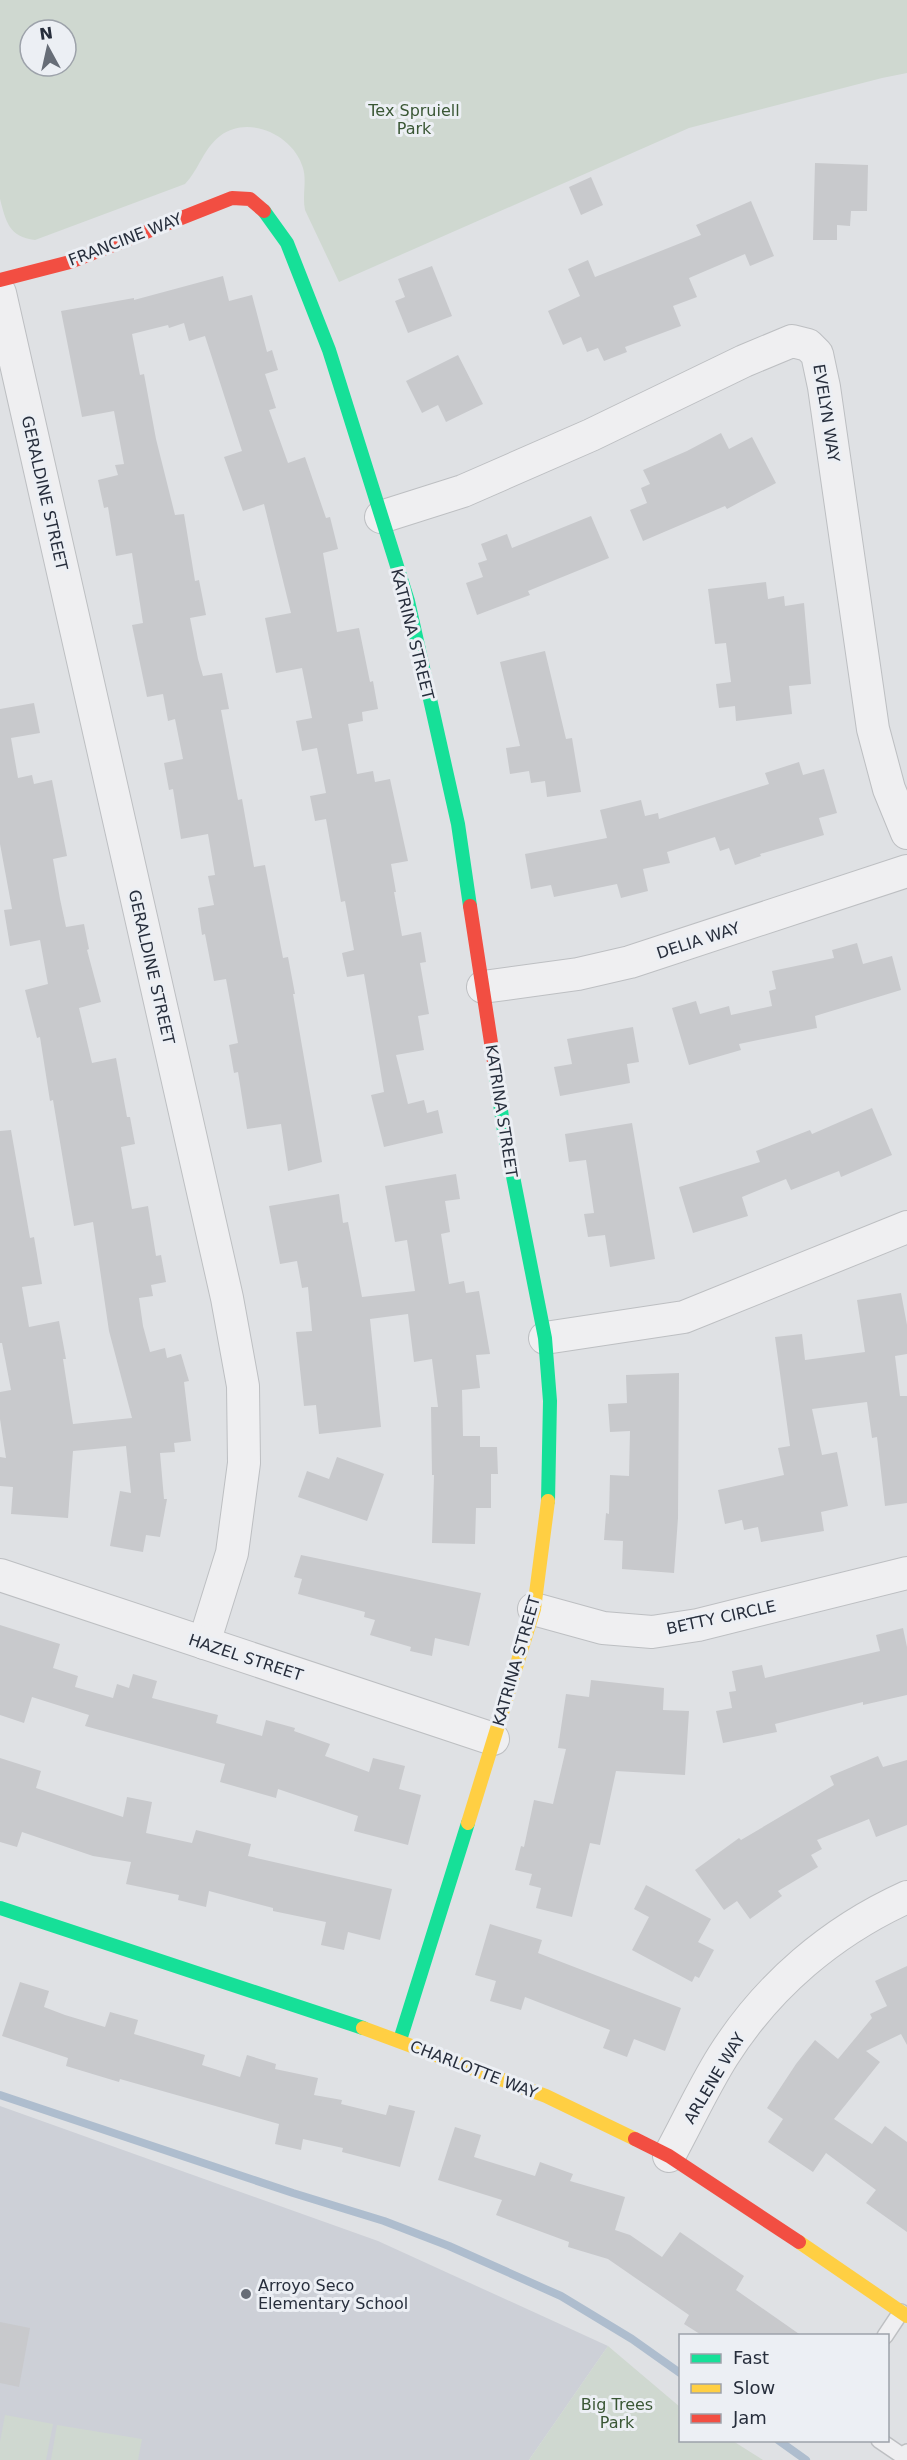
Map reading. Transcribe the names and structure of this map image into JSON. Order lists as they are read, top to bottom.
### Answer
{
  "streets": {
    "street": [
      "FRANCINE WAY",
      "EVELYN WAY",
      "GERALDINE STREET",
      "KATRINA STREET",
      "DELIA WAY",
      "BETTY CIRCLE",
      "HAZEL STREET",
      "CHARLOTTE WAY",
      "ARLENE WAY"
    ]
  },
  "crossings": [
    ["FRANCINE WAY", "KATRINA STREET"],
    ["EVELYN WAY", "KATRINA STREET"],
    ["GERALDINE STREET", "HAZEL STREET"],
    ["KATRINA STREET", "DELIA WAY"],
    ["KATRINA STREET", "BETTY CIRCLE"],
    ["KATRINA STREET", "HAZEL STREET"],
    ["KATRINA STREET", "CHARLOTTE WAY"],
    ["CHARLOTTE WAY", "ARLENE WAY"]
  ],
  "parks": ["Tex Spruiell Park", "Big Trees Park"],
  "places": ["Arroyo Seco Elementary School"],
  "legend": ["Fast", "Slow", "Jam"],
  "north": "top"
}
